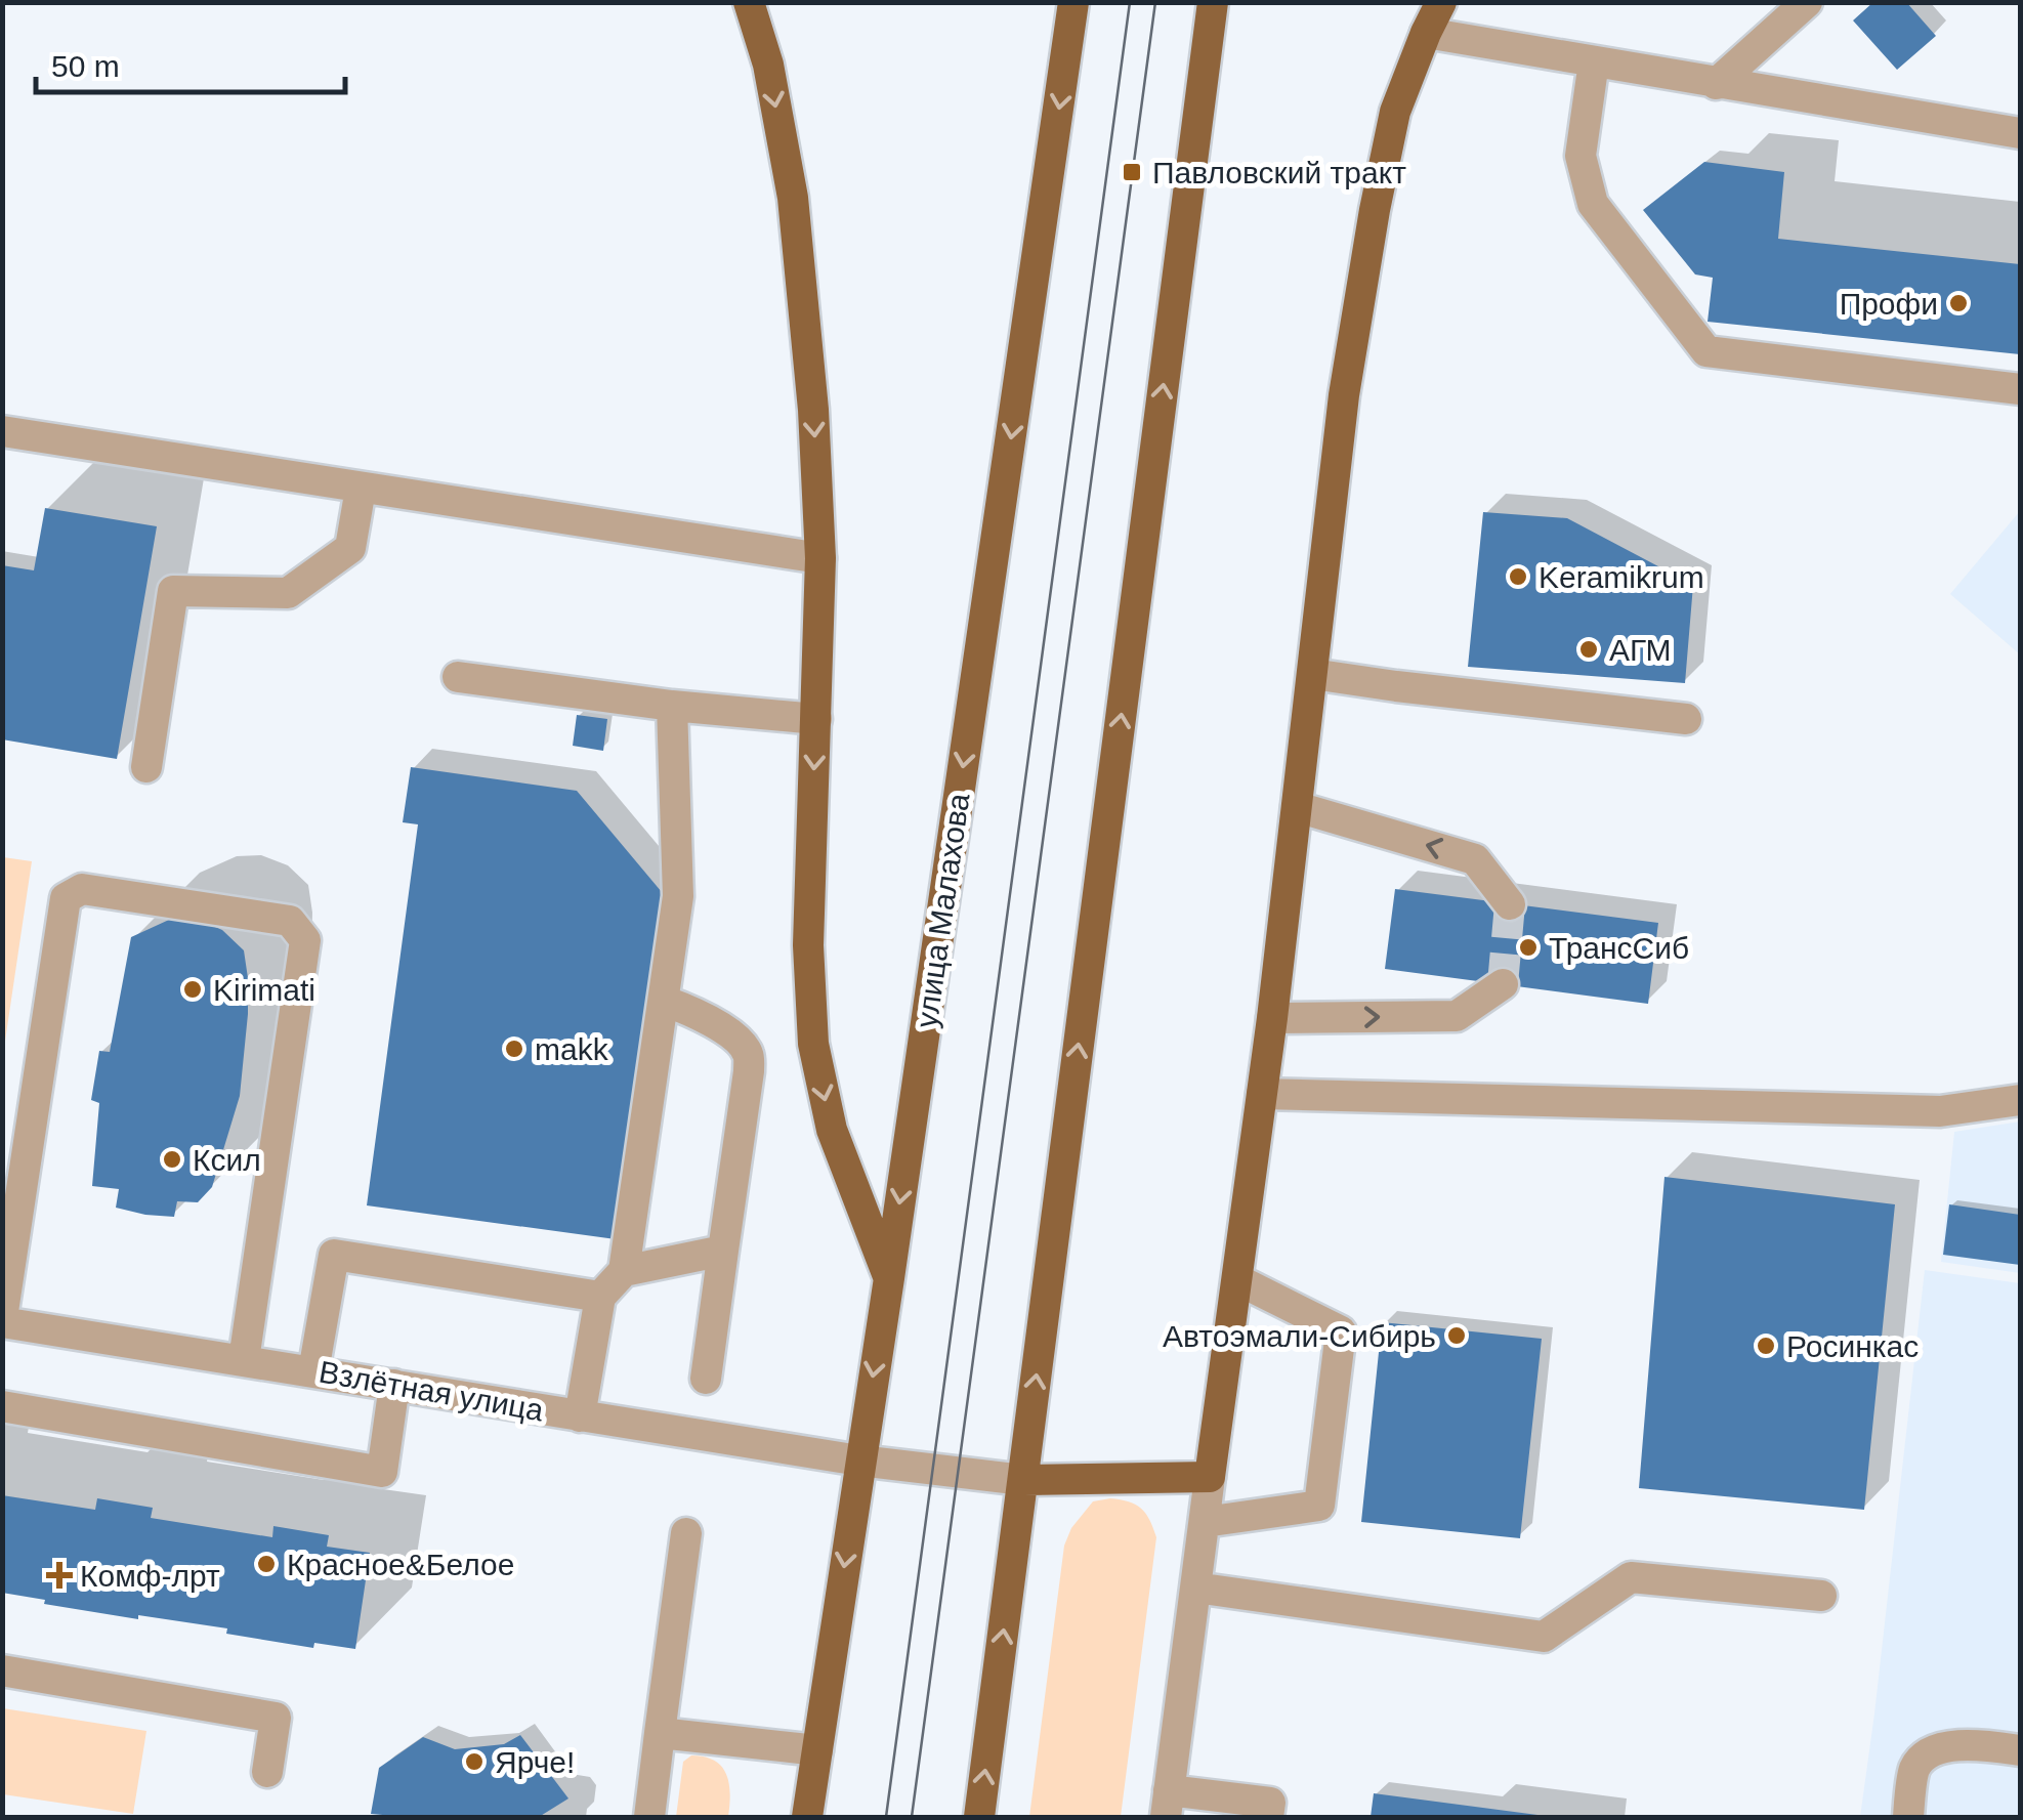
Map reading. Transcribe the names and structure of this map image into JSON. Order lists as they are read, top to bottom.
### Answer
{
  "streets": {
    "main road": ["улица Малахова"],
    "street": ["Взлётная улица"]
  },
  "crossings": [
    ["улица Малахова", "Взлётная улица"]
  ],
  "places": {
    "transit": ["Павловский тракт"],
    "other": [
      "Профи",
      "Keramikrum",
      "АГМ",
      "ТрансСиб",
      "Kirimati",
      "makk",
      "Ксил",
      "Автоэмали-Сибирь",
      "Росинкас",
      "Красное&Белое",
      "Ярче!"
    ],
    "health": ["Комф-лрт"]
  },
  "scale_bar": "50 m"
}
